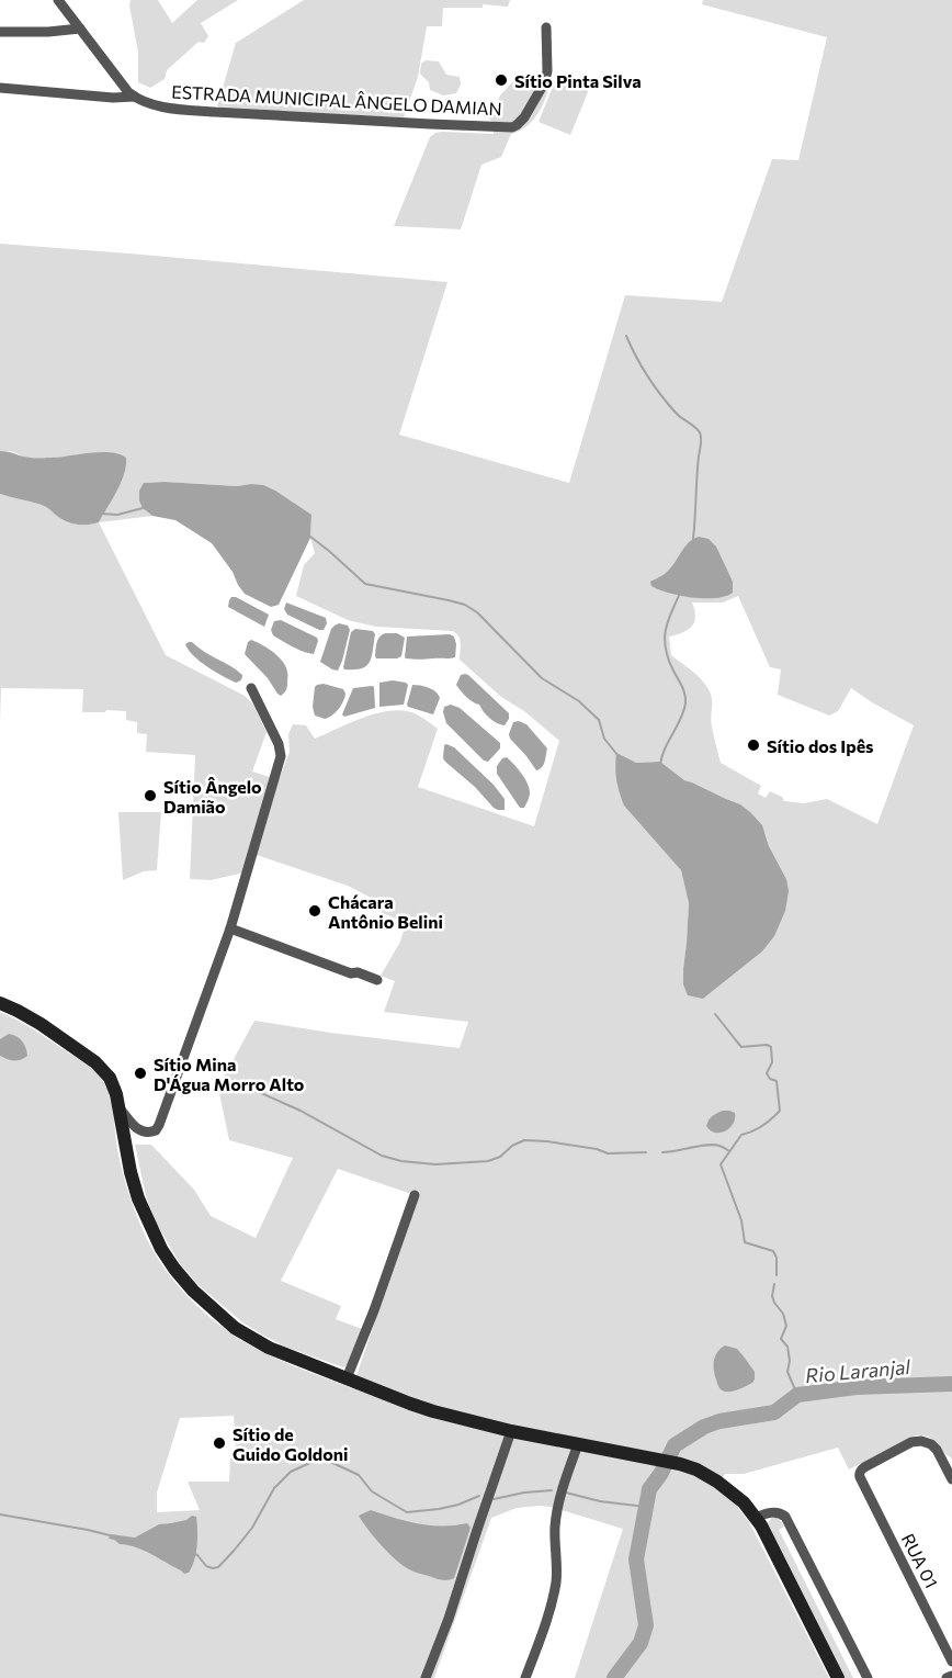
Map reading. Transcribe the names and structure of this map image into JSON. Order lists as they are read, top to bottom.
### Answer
{
  "streets": {
    "street": ["ESTRADA MUNICIPAL ÂNGELO DAMIAN", "RUA 01"]
  },
  "water": ["Rio Laranjal"],
  "places": [
    "Sítio Pinta Silva",
    "Sítio dos Ipês",
    "Sítio Ângelo Damião",
    "Chácara Antônio Belini",
    "Sítio Mina D'Água Morro Alto",
    "Sítio de Guido Goldoni"
  ]
}
